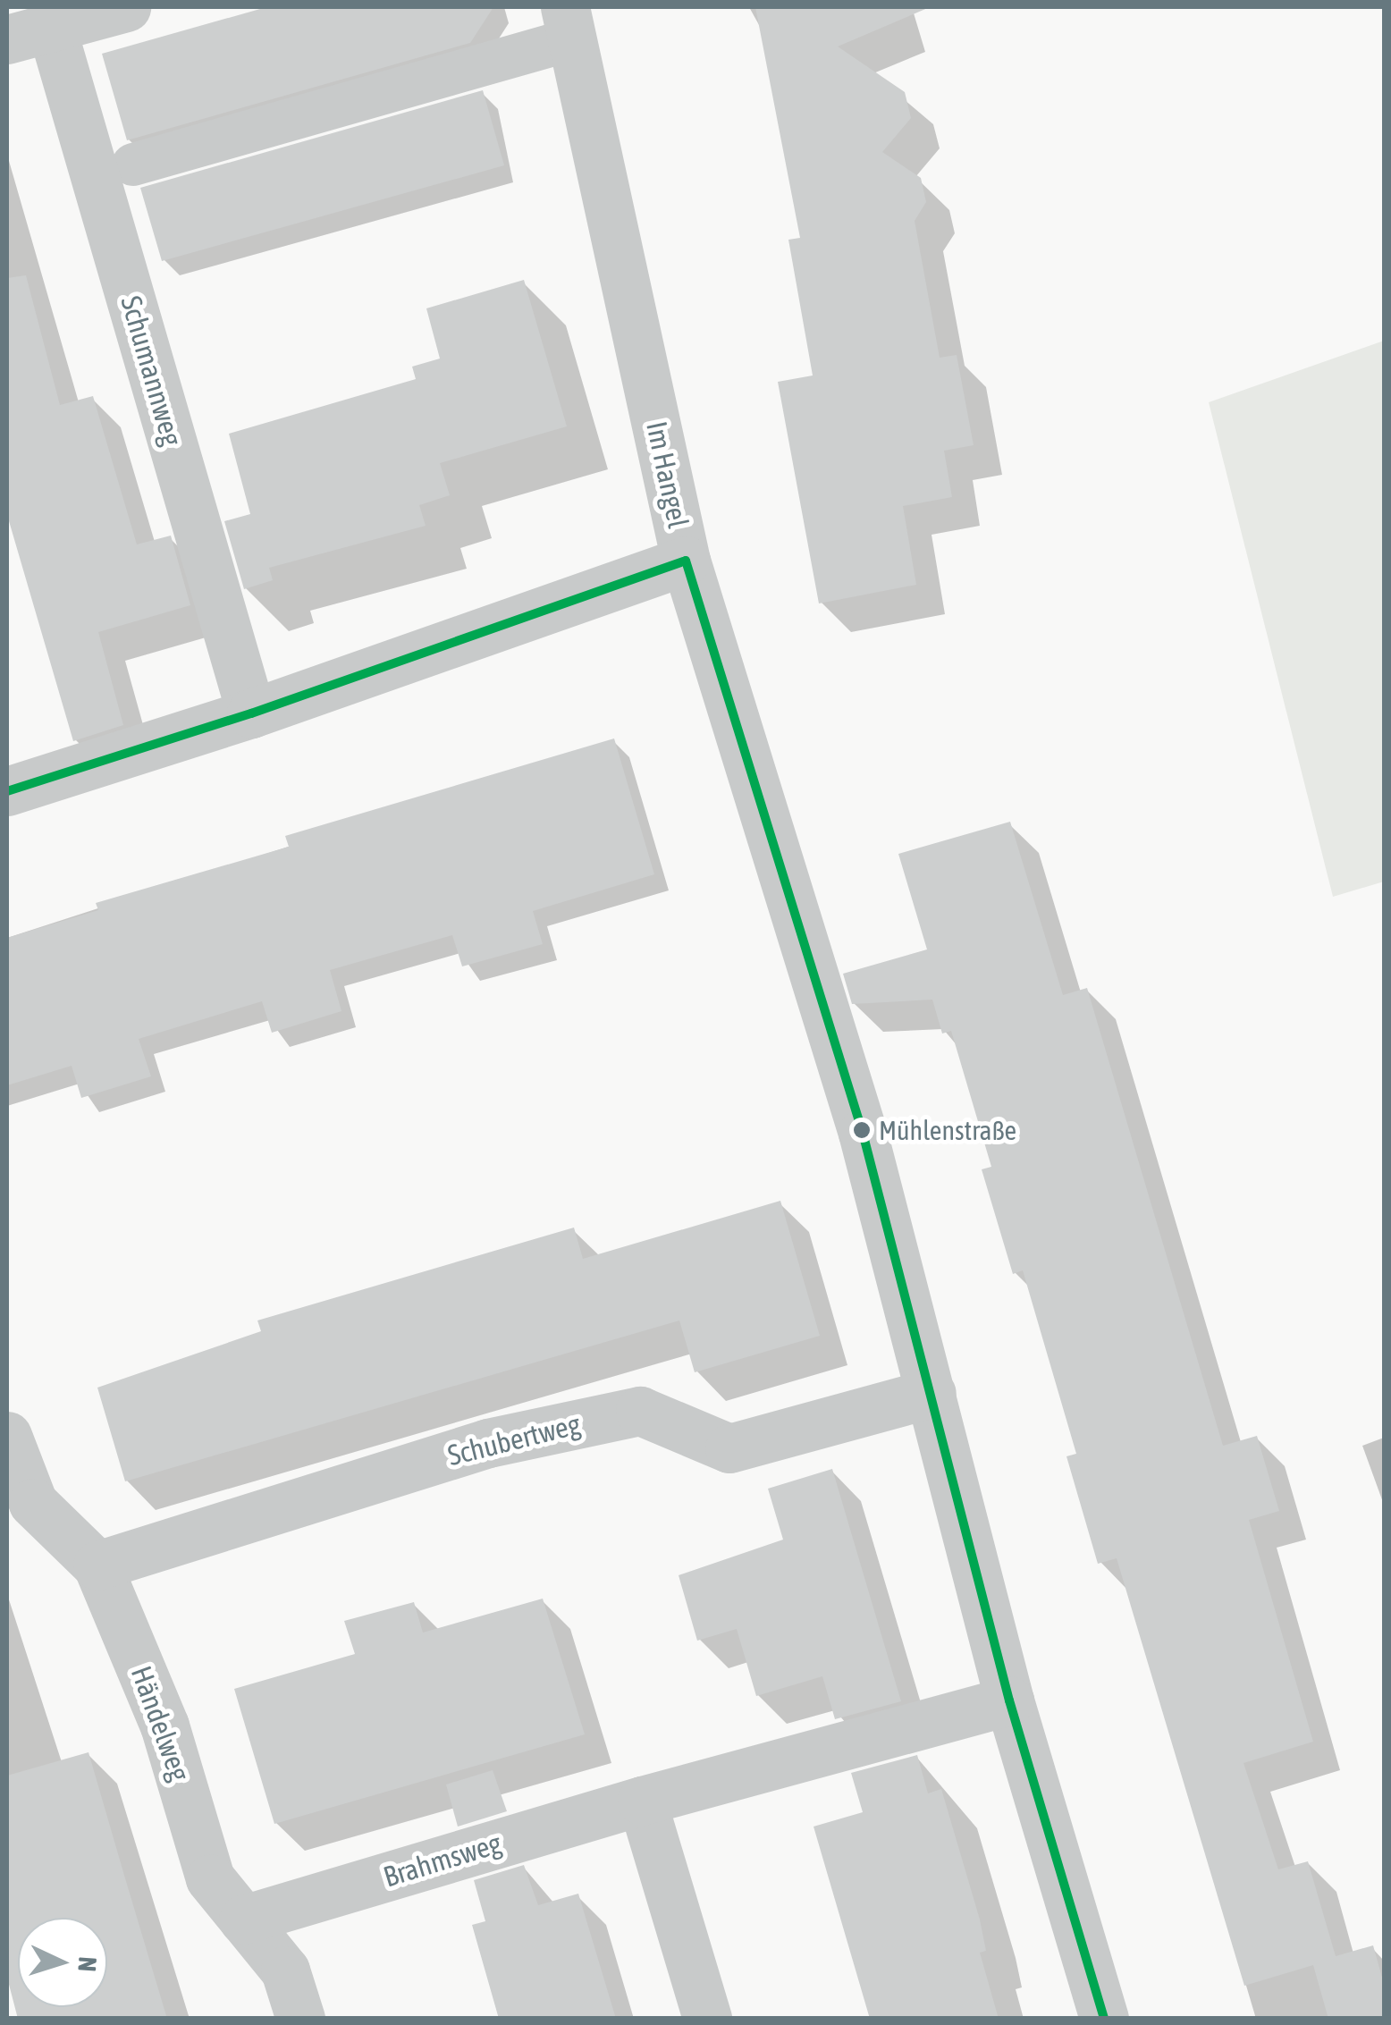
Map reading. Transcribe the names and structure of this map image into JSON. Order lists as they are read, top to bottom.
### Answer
{
  "streets": {
    "street": [
      "Schumannweg",
      "Im Hangel",
      "Schubertweg",
      "Händelweg",
      "Brahmsweg"
    ]
  },
  "crossings": [
    ["Im Hangel", "Schubertweg"],
    ["Im Hangel", "Brahmsweg"],
    ["Schubertweg", "Händelweg"],
    ["Händelweg", "Brahmsweg"]
  ],
  "places": ["Mühlenstraße"],
  "north": "right"
}
